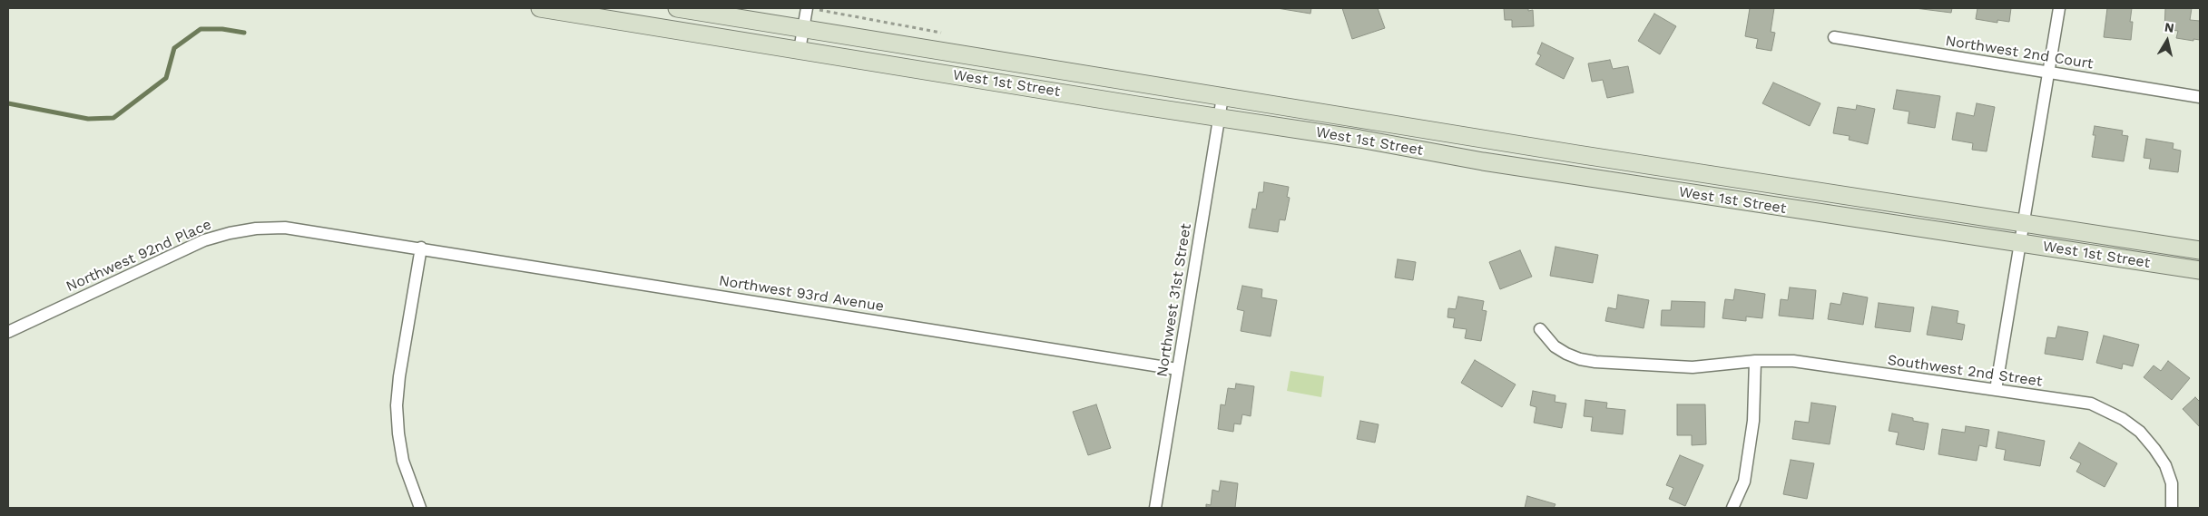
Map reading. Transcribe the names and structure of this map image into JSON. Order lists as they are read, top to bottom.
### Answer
{
  "streets": {
    "main road": ["West 1st Street"],
    "street": [
      "Northwest 2nd Court",
      "Northwest 92nd Place",
      "Northwest 93rd Avenue",
      "Northwest 31st Street",
      "Southwest 2nd Street"
    ]
  },
  "crossings": [
    ["West 1st Street", "Northwest 31st Street"],
    ["Northwest 92nd Place", "Northwest 93rd Avenue"],
    ["Northwest 93rd Avenue", "Northwest 31st Street"]
  ],
  "north": "top"
}
